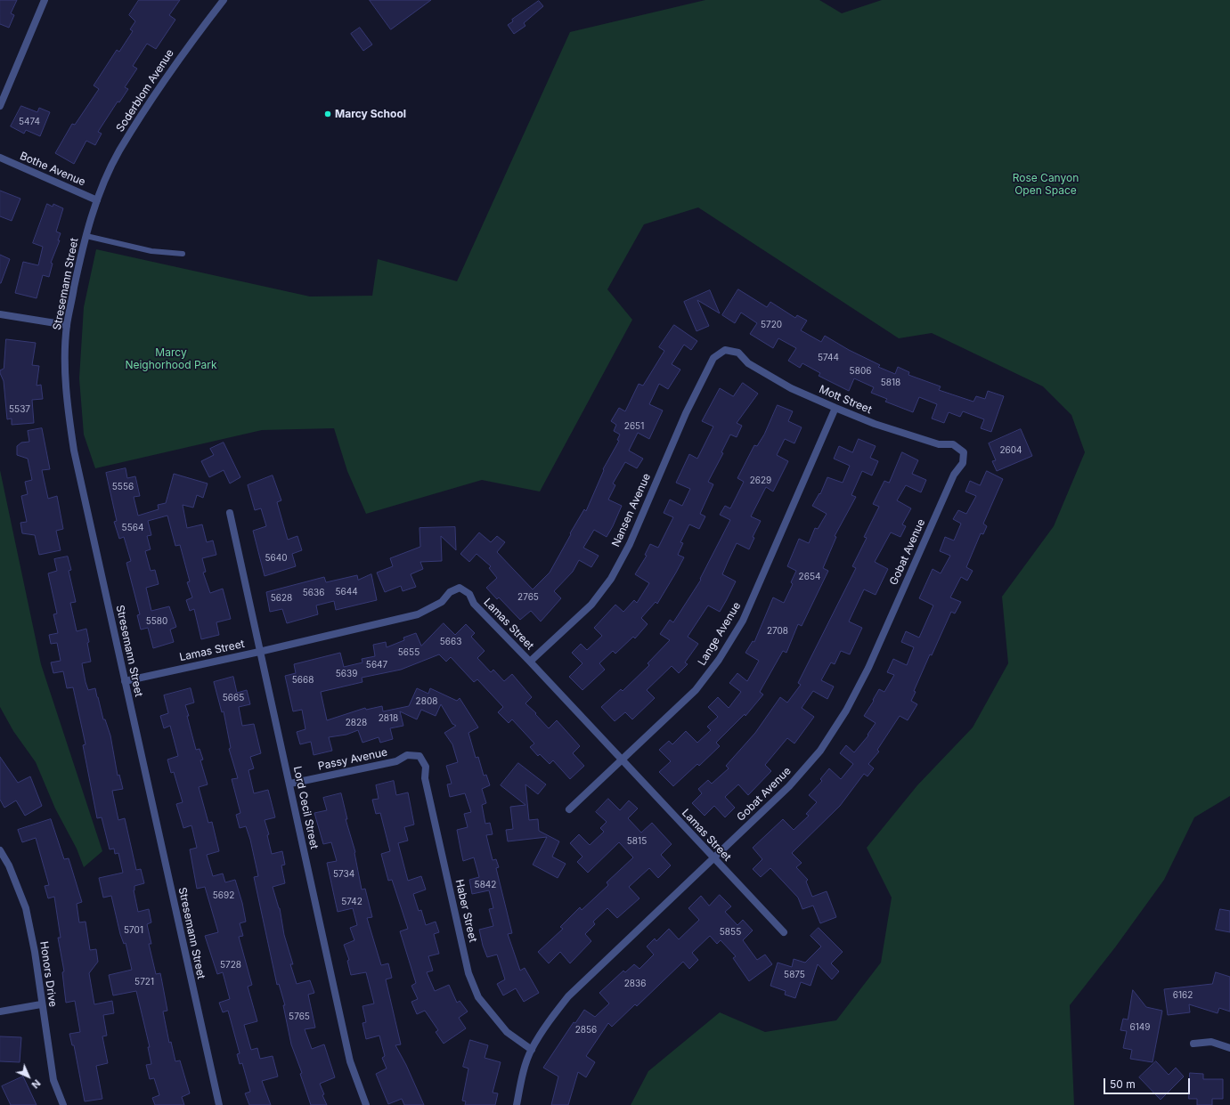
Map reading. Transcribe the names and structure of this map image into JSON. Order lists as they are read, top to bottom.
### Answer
{
  "streets": {
    "street": [
      "Soderblom Avenue",
      "Bothe Avenue",
      "Stresemann Street",
      "Mott Street",
      "Nansen Avenue",
      "Gobat Avenue",
      "Lamas Street",
      "Lange Avenue",
      "Passy Avenue",
      "Lord Cecil Street",
      "Haber Street",
      "Honors Drive"
    ]
  },
  "crossings": [
    ["Soderblom Avenue", "Bothe Avenue"],
    ["Soderblom Avenue", "Stresemann Street"],
    ["Bothe Avenue", "Stresemann Street"],
    ["Stresemann Street", "Lamas Street"],
    ["Mott Street", "Nansen Avenue"],
    ["Mott Street", "Gobat Avenue"],
    ["Mott Street", "Lange Avenue"],
    ["Nansen Avenue", "Lamas Street"],
    ["Gobat Avenue", "Lamas Street"],
    ["Gobat Avenue", "Haber Street"],
    ["Lamas Street", "Lange Avenue"],
    ["Lamas Street", "Lord Cecil Street"],
    ["Passy Avenue", "Lord Cecil Street"],
    ["Passy Avenue", "Haber Street"]
  ],
  "parks": ["Rose Canyon Open Space", "Marcy Neighorhood Park"],
  "places": ["Marcy School"],
  "house_numbers": [
    "5474",
    "5720",
    "5744",
    "5806",
    "5818",
    "5537",
    "2651",
    "2604",
    "2629",
    "5556",
    "5564",
    "5640",
    "2654",
    "5644",
    "5636",
    "2765",
    "5628",
    "5580",
    "2708",
    "5663",
    "5655",
    "5647",
    "5639",
    "5668",
    "5665",
    "2808",
    "2818",
    "2828",
    "5815",
    "5734",
    "5842",
    "5692",
    "5742",
    "5701",
    "5855",
    "5728",
    "5875",
    "5721",
    "2836",
    "6162",
    "5765",
    "6149",
    "2856"
  ],
  "scale_bar": "50 m",
  "north": "bottom right"
}
